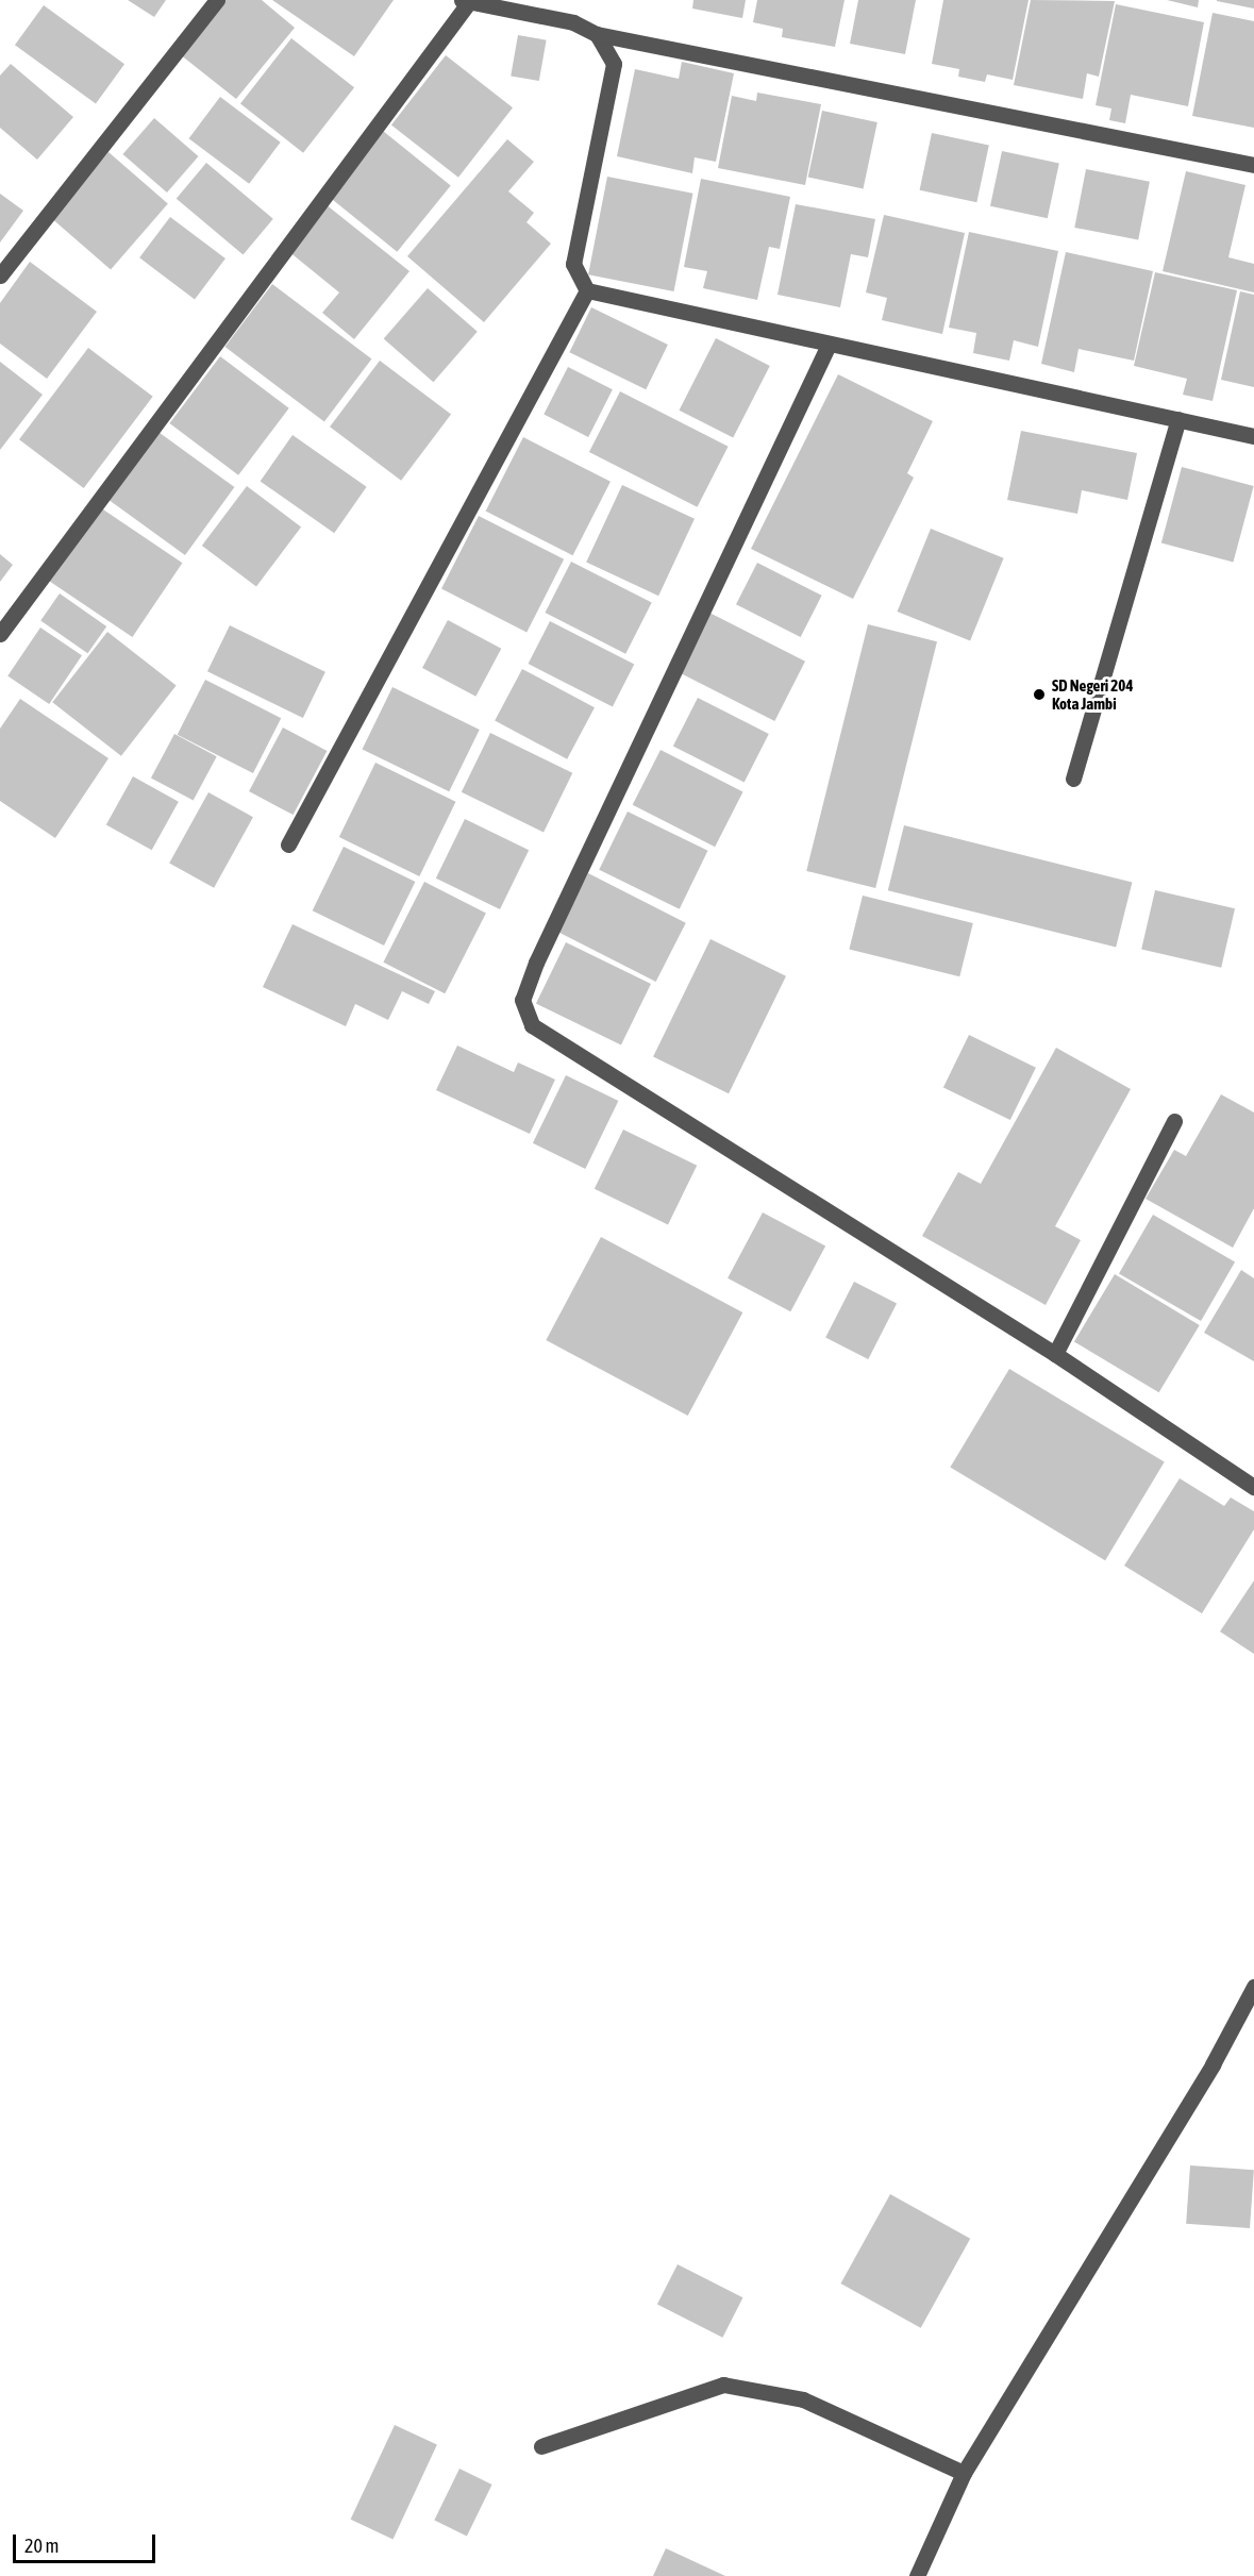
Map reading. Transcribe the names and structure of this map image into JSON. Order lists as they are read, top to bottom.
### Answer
{
  "places": ["SD Negeri 204 Kota Jambi"],
  "scale_bar": "20 m"
}
